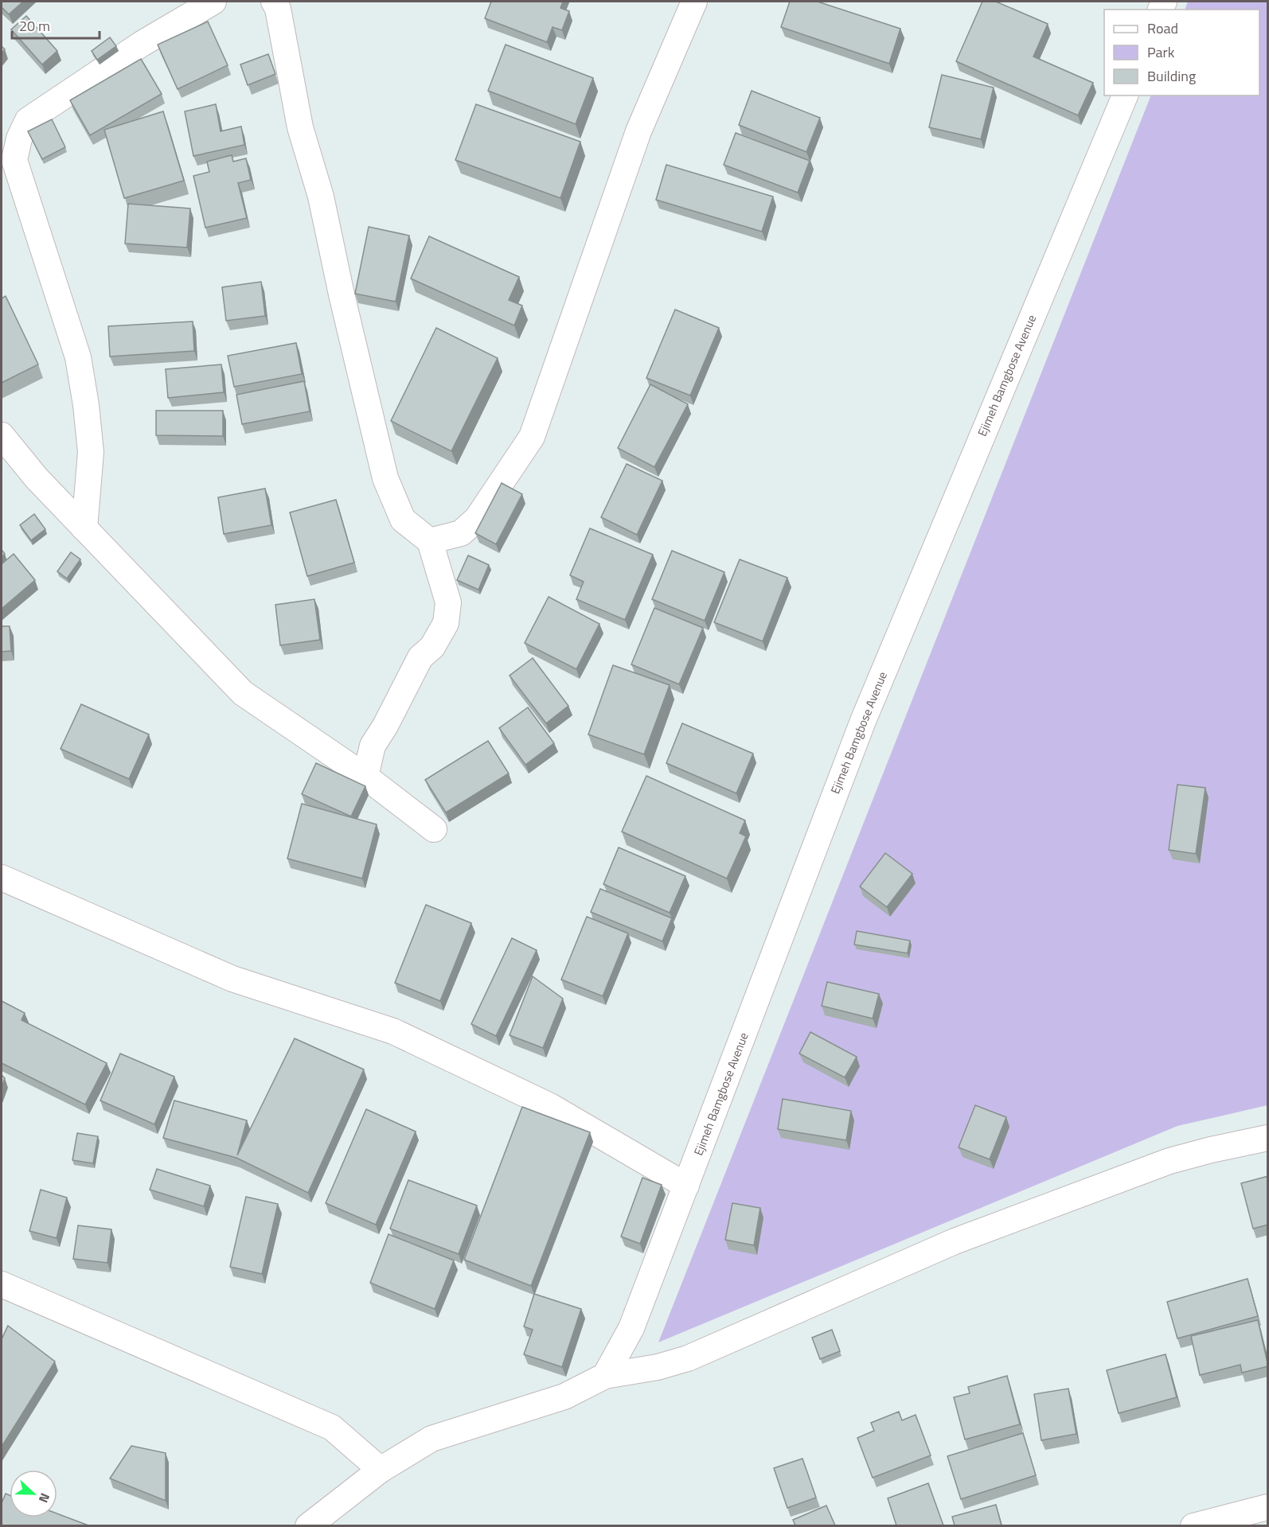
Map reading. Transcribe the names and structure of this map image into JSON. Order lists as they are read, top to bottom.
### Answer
{
  "streets": {
    "street": ["Ejimeh Bamgbose Avenue"]
  },
  "legend": ["Road", "Park", "Building"],
  "scale_bar": "20 m",
  "north": "right"
}
